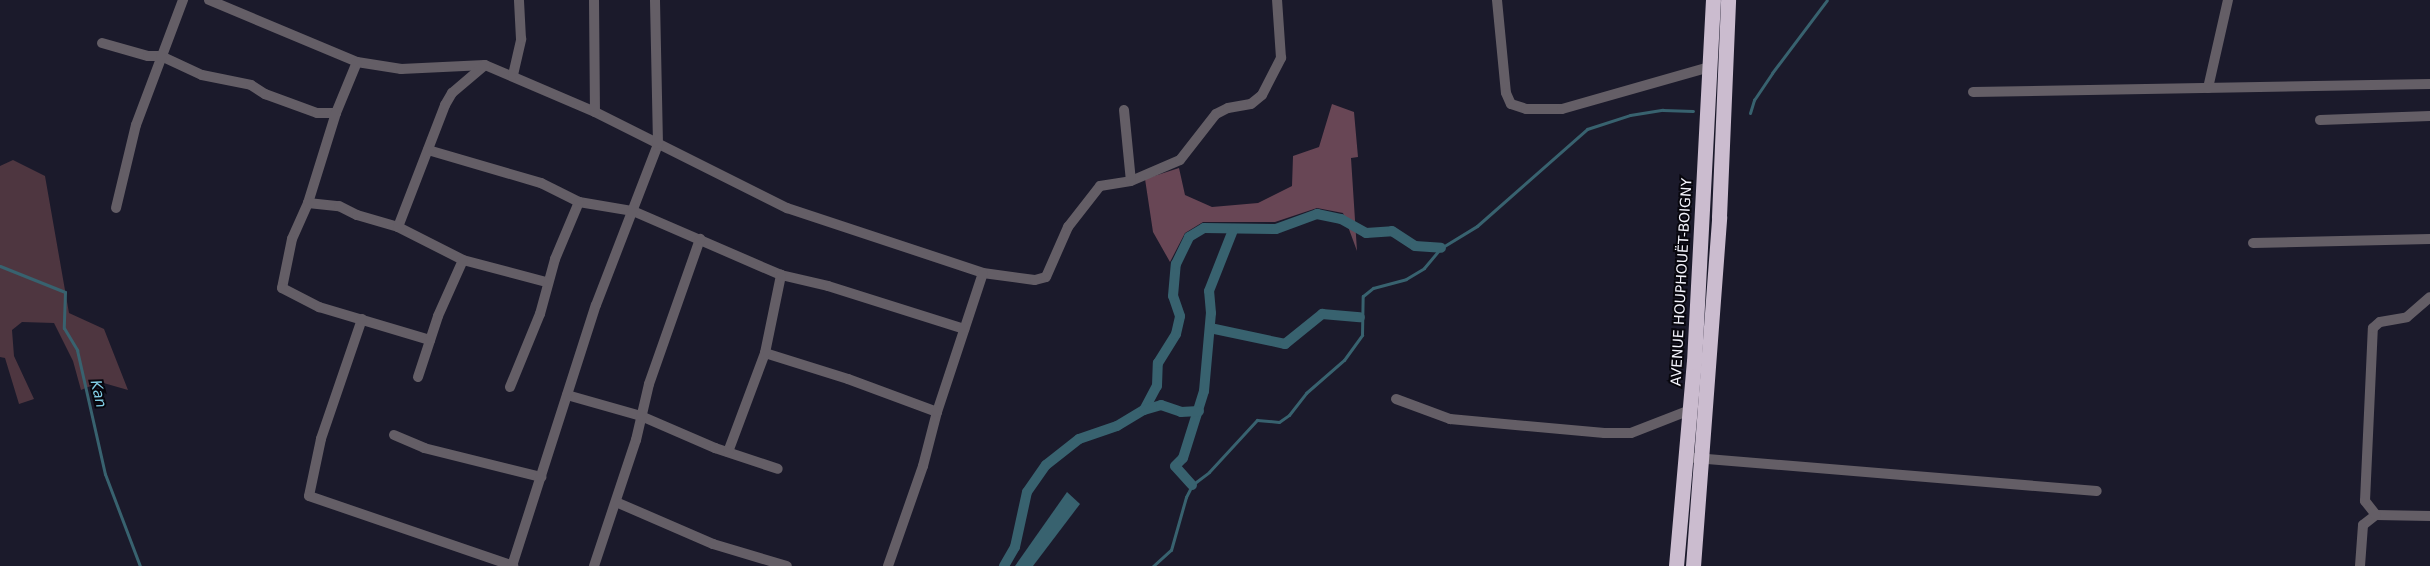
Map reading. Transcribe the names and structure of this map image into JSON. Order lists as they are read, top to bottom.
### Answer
{
  "streets": {
    "highway": ["AVENUE HOUPHOUËT-BOIGNY"]
  },
  "water": ["Kan"]
}
